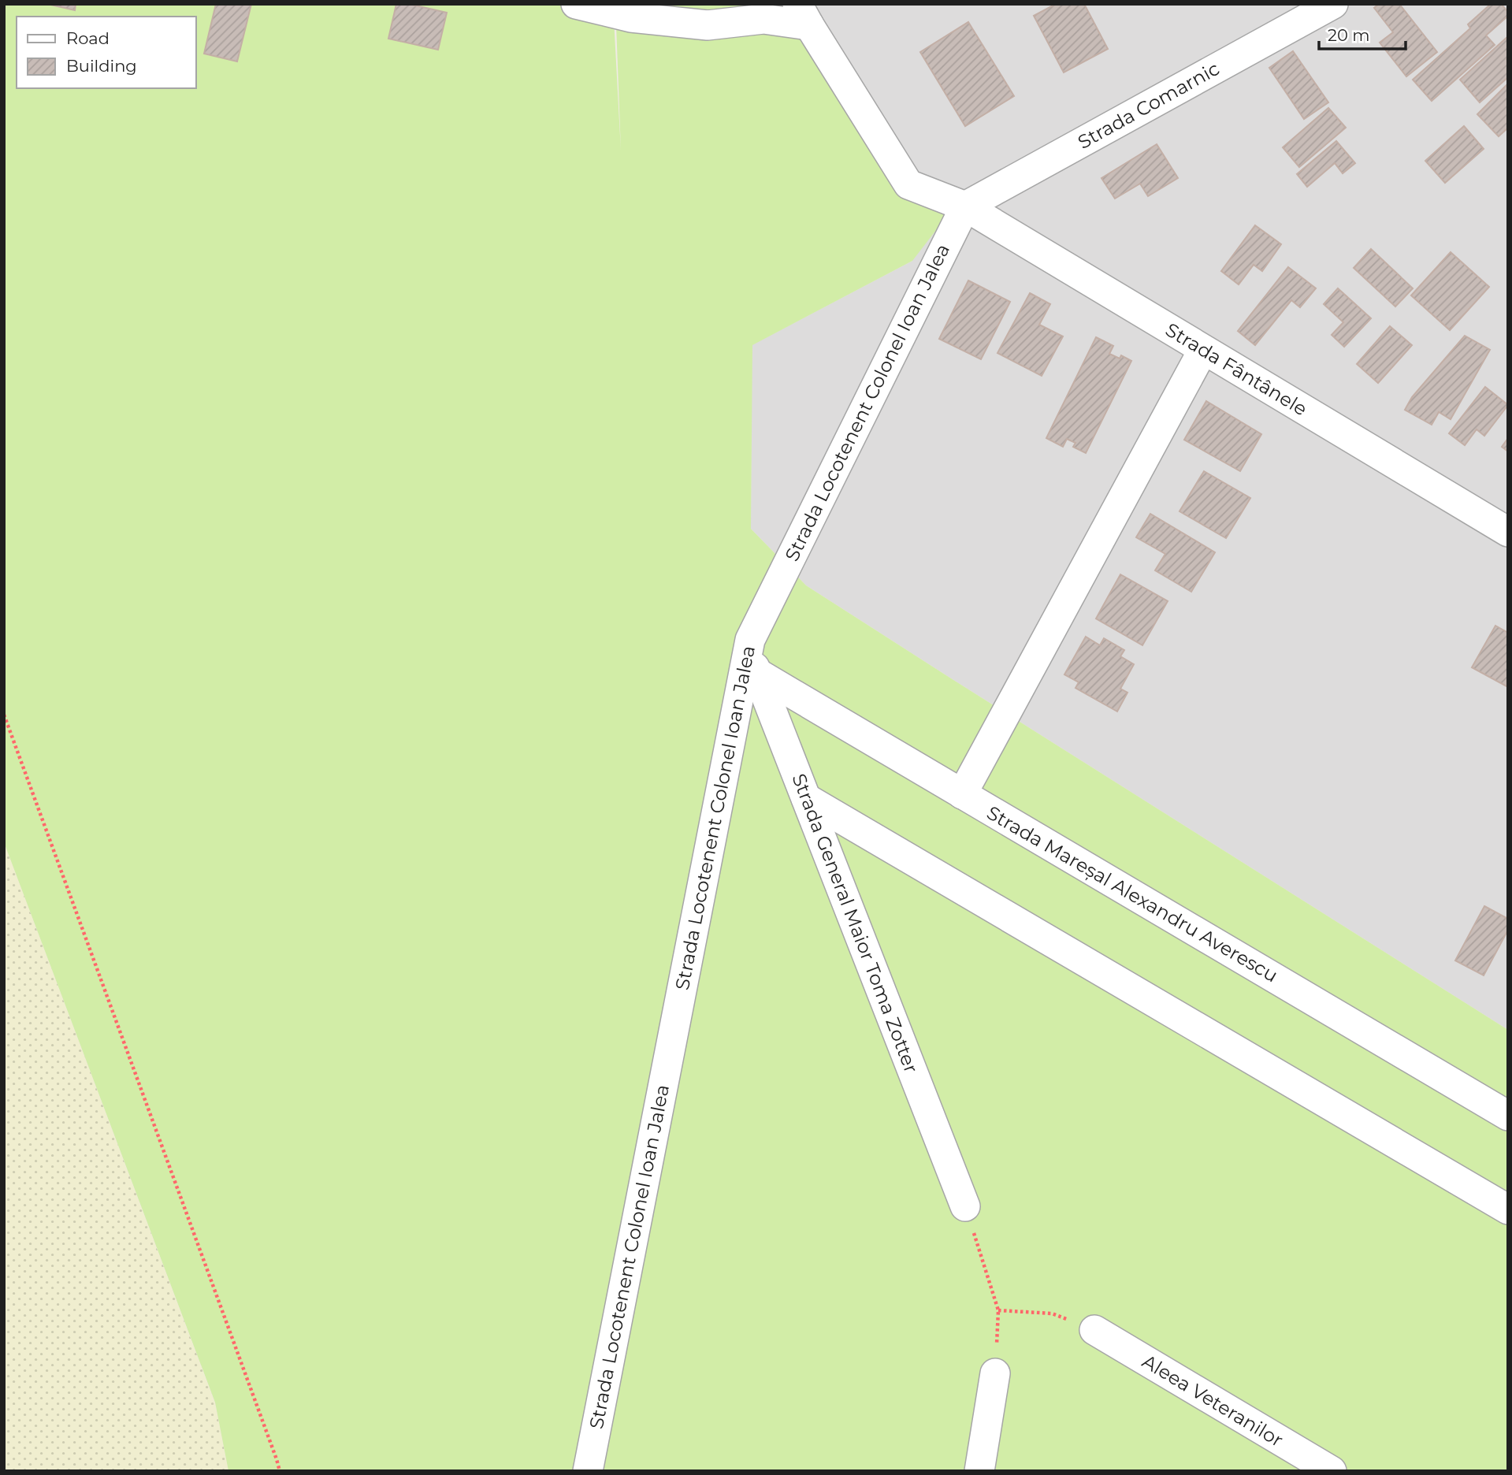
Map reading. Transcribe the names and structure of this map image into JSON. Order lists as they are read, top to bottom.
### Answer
{
  "streets": {
    "street": [
      "Strada Comarnic",
      "Strada Fântânele",
      "Strada Locotenent Colonel Ioan Jalea",
      "Strada Mareșal Alexandru Averescu",
      "Strada General Maior Toma Zotter",
      "Aleea Veteranilor"
    ]
  },
  "crossings": [
    ["Strada Comarnic", "Strada Fântânele"],
    ["Strada Comarnic", "Strada Locotenent Colonel Ioan Jalea"],
    ["Strada Fântânele", "Strada Locotenent Colonel Ioan Jalea"],
    ["Strada Locotenent Colonel Ioan Jalea", "Strada General Maior Toma Zotter"],
    ["Strada Mareșal Alexandru Averescu", "Strada General Maior Toma Zotter"]
  ],
  "legend": ["Road", "Building"],
  "scale_bar": "20 m"
}
